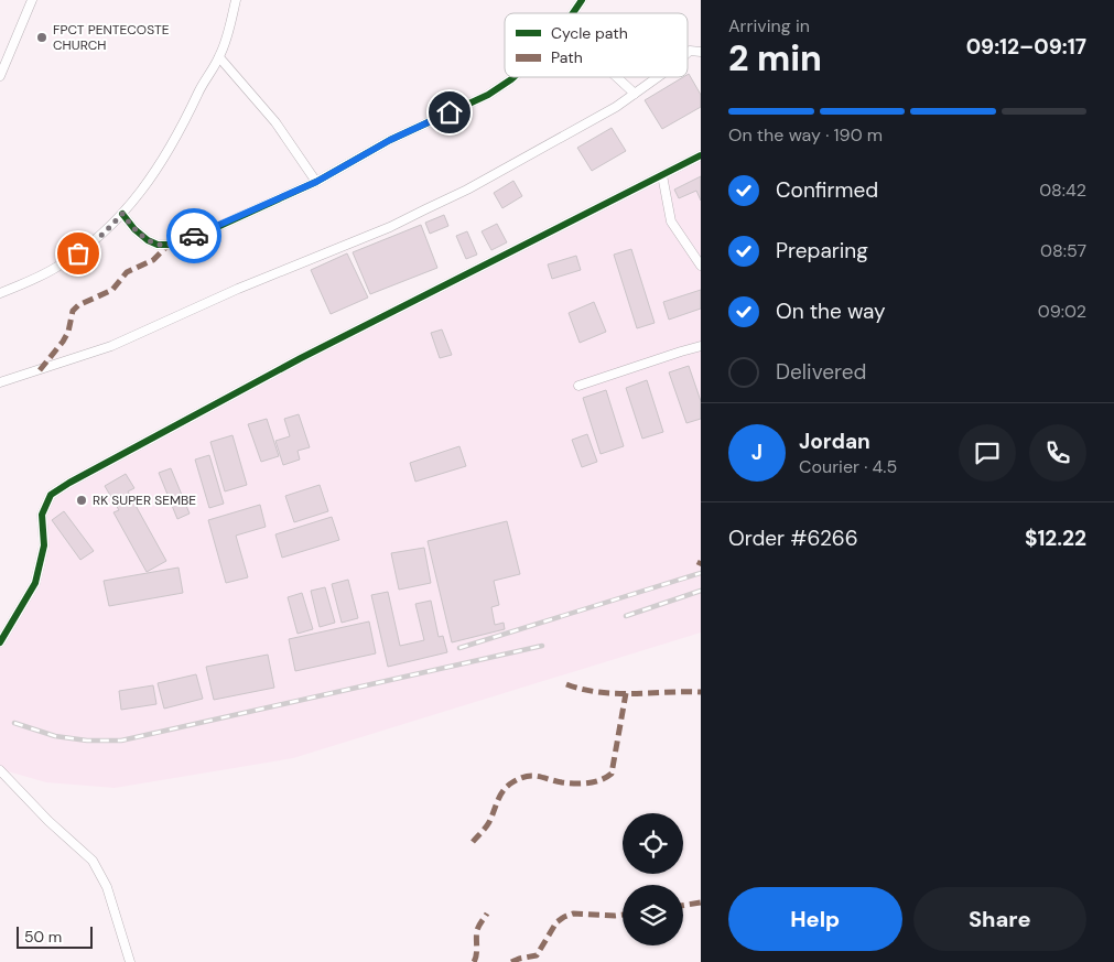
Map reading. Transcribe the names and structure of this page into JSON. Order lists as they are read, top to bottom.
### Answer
{
  "places": ["FPCT PENTECOSTE CHURCH", "RK SUPER SEMBE"],
  "legend": ["Cycle path", "Path"],
  "scale_bar": "50 m",
  "page": {
    "heading": ["2 min", "Arriving in", "09:12–09:17"],
    "panel": [
      "Jordan",
      "Courier · 4.5",
      "Order #6266",
      "$12.22"
    ],
    "bar": "On the way · 190 m",
    "list": [
      ["Confirmed", "08:42"],
      ["Preparing", "08:57"],
      ["On the way", "09:02"],
      "Delivered"
    ],
    "round": "J",
    "buttons": ["Help", "Share"],
    "scale": "50 m"
  }
}
